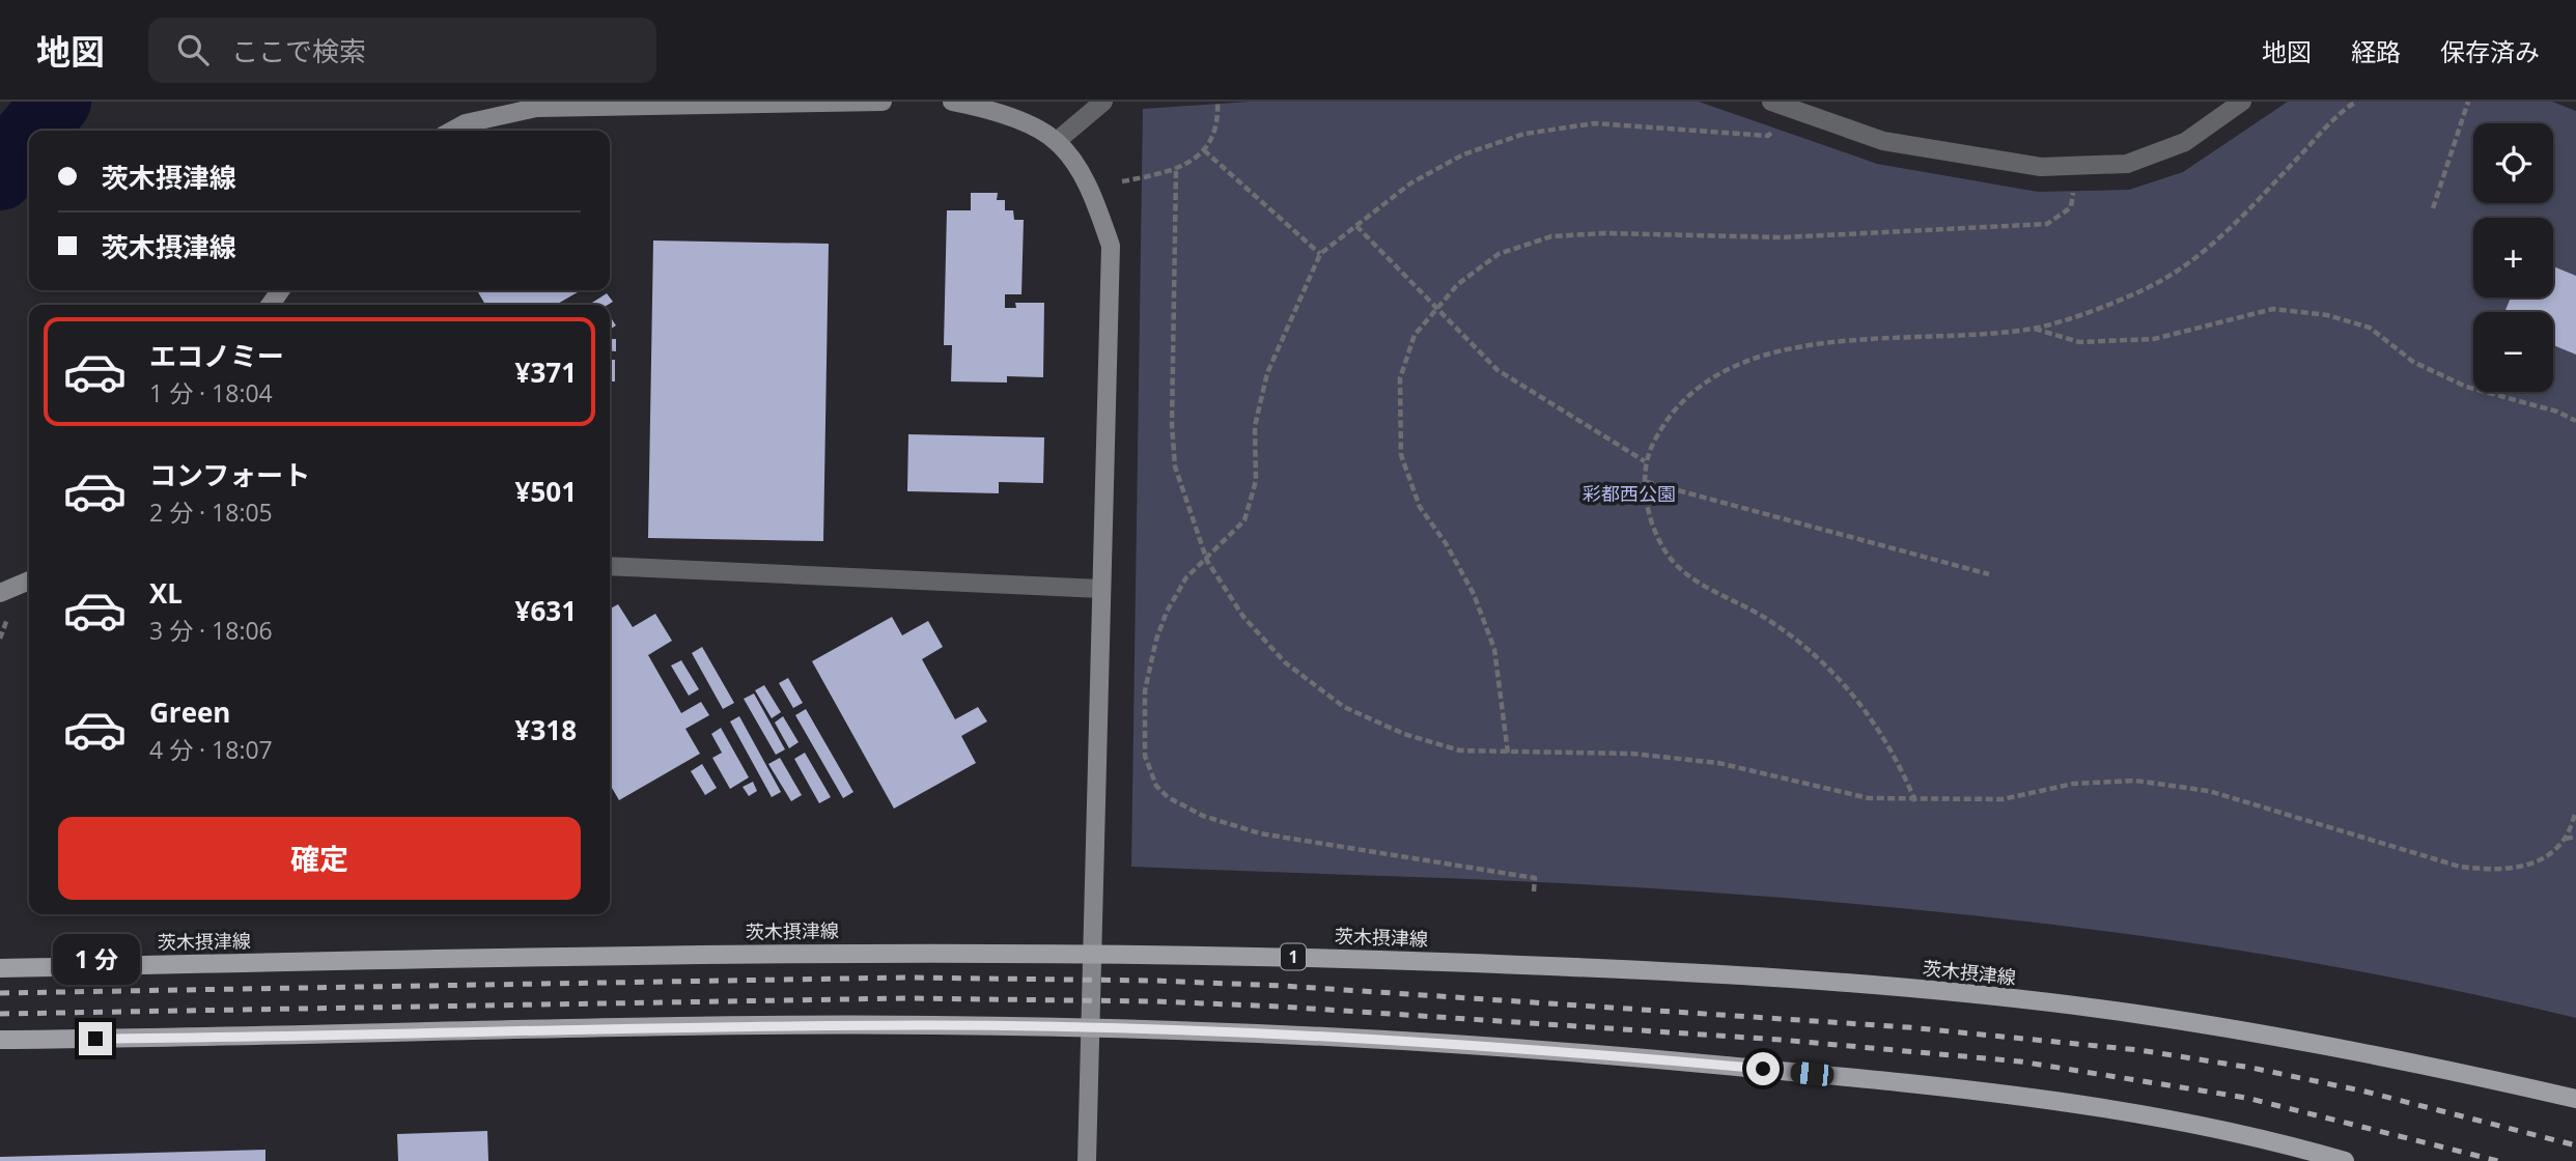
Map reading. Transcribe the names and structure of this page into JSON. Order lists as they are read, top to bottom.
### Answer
{
  "streets": {
    "main road": ["茨木摂津線", "1"]
  },
  "parks": ["彩都西公園"],
  "page": {
    "header": "地図",
    "search": "ここで検索",
    "nav": ["地図", "経路", "保存済み"],
    "map_buttons": ["+", "−"],
    "banner": ["茨木摂津線", "茨木摂津線"],
    "list": [
      {
        "name": "エコノミー",
        "note": "1 分 · 18:04",
        "value": "¥371"
      },
      {
        "name": "コンフォート",
        "note": "2 分 · 18:05",
        "value": "¥501"
      },
      {
        "name": "XL",
        "note": "3 分 · 18:06",
        "value": "¥631"
      },
      {
        "name": "Green",
        "note": "4 分 · 18:07",
        "value": "¥318"
      }
    ],
    "buttons": "確定",
    "bubble": "1 分"
  }
}
